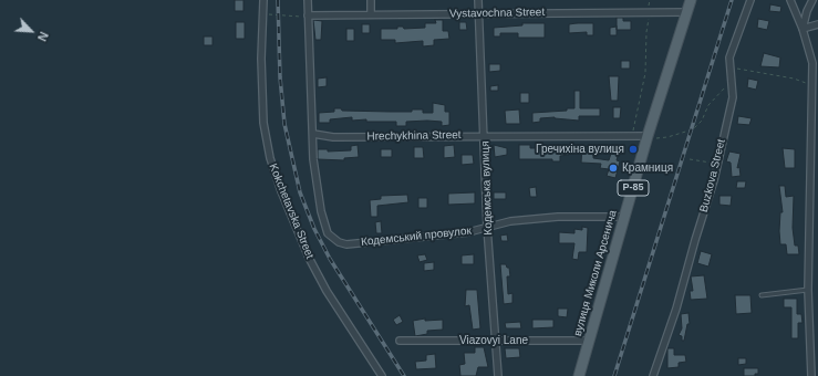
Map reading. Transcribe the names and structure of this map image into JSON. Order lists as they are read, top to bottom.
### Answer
{
  "streets": {
    "main road": ["Р-85", "вулиця Миколи Арсенича"],
    "street": [
      "Vystavochna Street",
      "Hrechykhina Street",
      "Buzkova Street",
      "Кодемська вулиця",
      "Kokchetavska Street",
      "Кодемський провулок",
      "Viazovyi Lane"
    ]
  },
  "crossings": [
    ["Vystavochna Street", "Кодемська вулиця"],
    ["Vystavochna Street", "вулиця Миколи Арсенича"],
    ["Hrechykhina Street", "Кодемська вулиця"],
    ["Hrechykhina Street", "Кодемський провулок"],
    ["Hrechykhina Street", "вулиця Миколи Арсенича"],
    ["Кодемська вулиця", "Кодемський провулок"],
    ["Кодемська вулиця", "Viazovyi Lane"],
    ["Кодемський провулок", "вулиця Миколи Арсенича"],
    ["вулиця Миколи Арсенича", "Viazovyi Lane"]
  ],
  "places": ["Гречихіна вулиця", "Крамниця"],
  "north": "bottom right"
}
